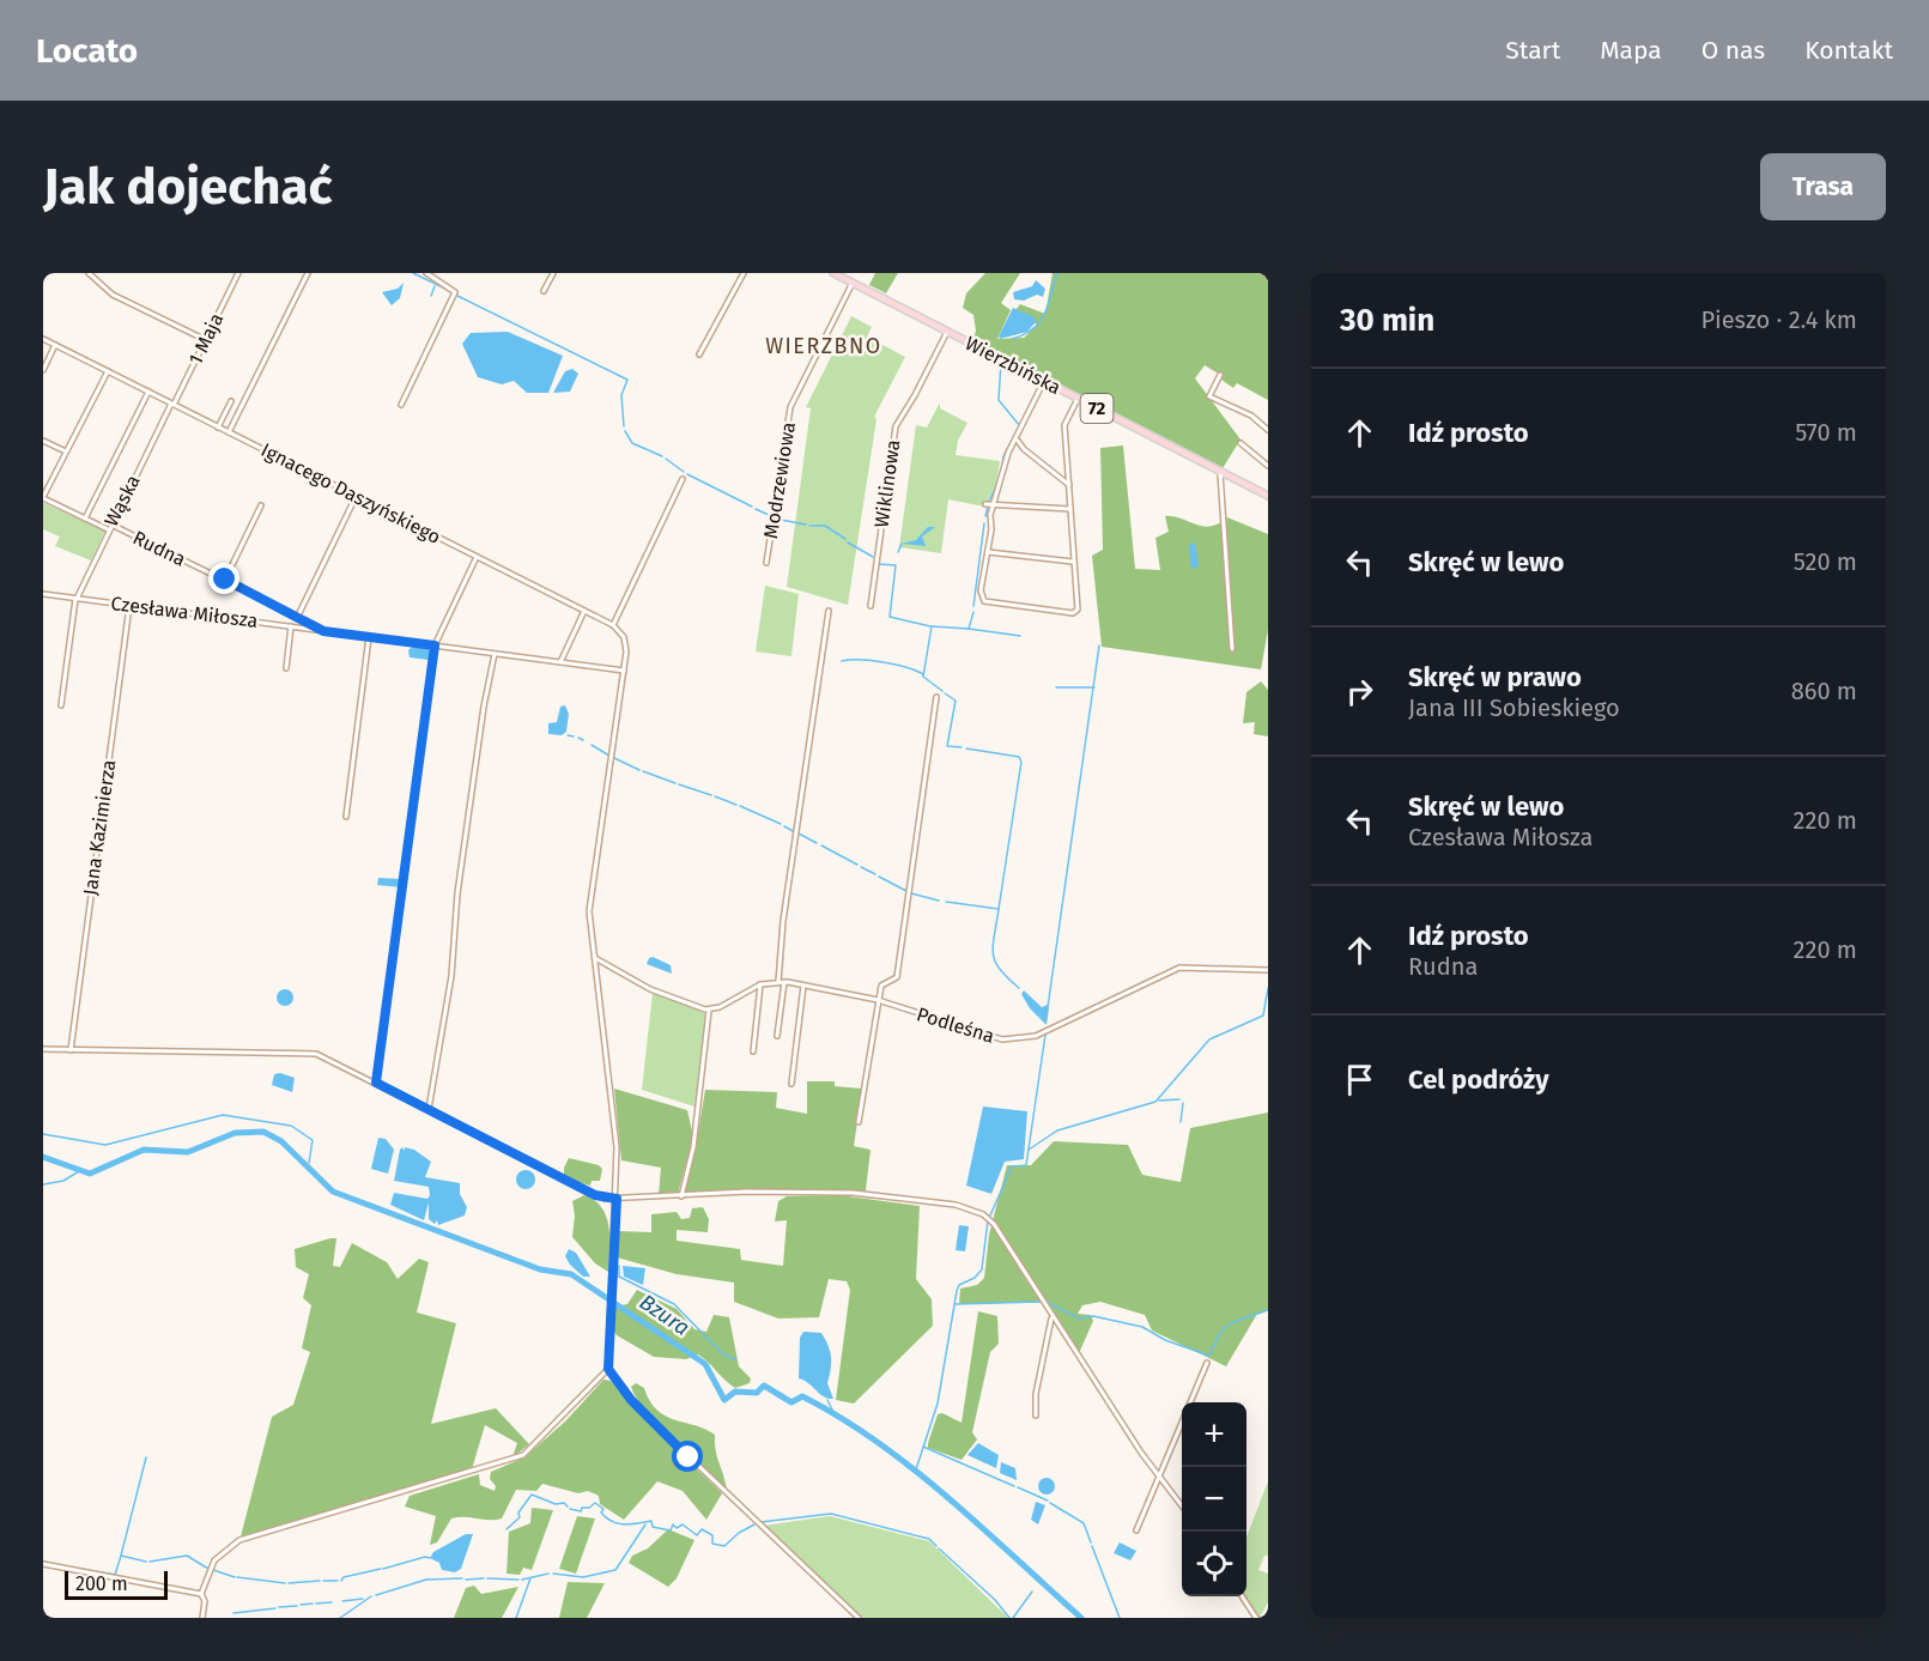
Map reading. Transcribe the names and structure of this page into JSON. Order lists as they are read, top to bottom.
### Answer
{
  "streets": {
    "main road": ["Wierzbińska", "72"],
    "street": [
      "1 Maja",
      "Modrzewiowa",
      "Wiklinowa",
      "Ignacego Daszyńskiego",
      "Wąska",
      "Rudna",
      "Czesława Miłosza",
      "Jana Kazimierza",
      "Podleśna"
    ]
  },
  "crossings": [
    ["1 Maja", "Ignacego Daszyńskiego"],
    ["1 Maja", "Wąska"],
    ["Wierzbińska", "Modrzewiowa"],
    ["Wierzbińska", "Wiklinowa"],
    ["Ignacego Daszyńskiego", "Wąska"],
    ["Wąska", "Rudna"],
    ["Wąska", "Czesława Miłosza"],
    ["Rudna", "Czesława Miłosza"],
    ["Czesława Miłosza", "Jana Kazimierza"]
  ],
  "districts": ["WIERZBNO"],
  "water": ["Bzura"],
  "scale_bar": "200 m",
  "page": {
    "header": "Locato",
    "nav": [
      "Start",
      "Mapa",
      "O nas",
      "Kontakt"
    ],
    "buttons": "Trasa",
    "title": "Jak dojechać",
    "heading": ["30 min", "Pieszo · 2.4 km"],
    "list": [
      ["Idź prosto", "570 m"],
      ["Skręć w lewo", "520 m"],
      ["Skręć w prawo", "Jana III Sobieskiego", "860 m"],
      ["Skręć w lewo", "Czesława Miłosza", "220 m"],
      ["Idź prosto", "Rudna", "220 m"],
      "Cel podróży"
    ],
    "map_buttons": ["+", "−"],
    "scale": "200 m"
  }
}
